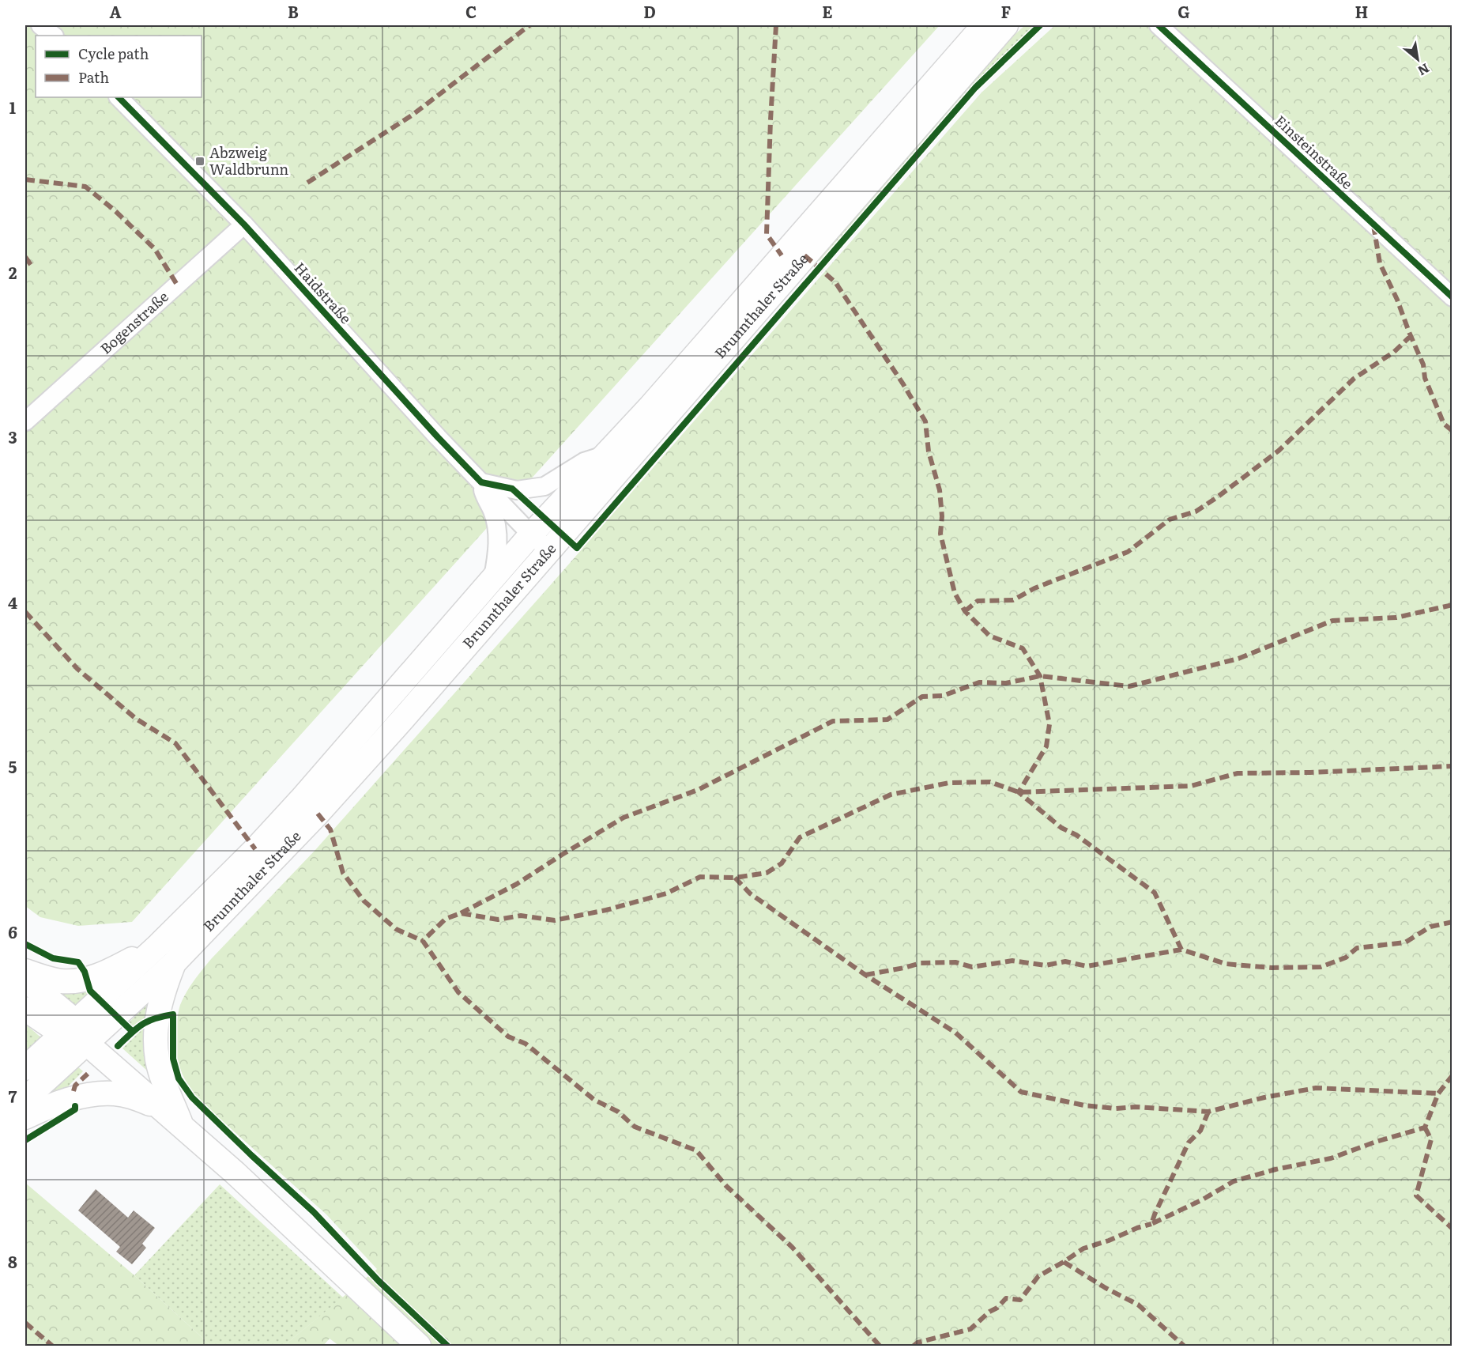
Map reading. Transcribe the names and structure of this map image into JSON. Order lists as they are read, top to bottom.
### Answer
{
  "streets": {
    "main road": ["Brunnthaler Straße"],
    "street": ["Einsteinstraße", "Haidstraße", "Bogenstraße"]
  },
  "crossings": [
    ["Haidstraße", "Brunnthaler Straße"],
    ["Haidstraße", "Bogenstraße"]
  ],
  "places": {
    "transit": ["Abzweig Waldbrunn"]
  },
  "legend": ["Cycle path", "Path"],
  "north": "bottom right",
  "grid": {
    "columns": [
      "A",
      "B",
      "C",
      "D",
      "E",
      "F",
      "G",
      "H"
    ],
    "rows": [
      "1",
      "2",
      "3",
      "4",
      "5",
      "6",
      "7",
      "8"
    ]
  }
}
